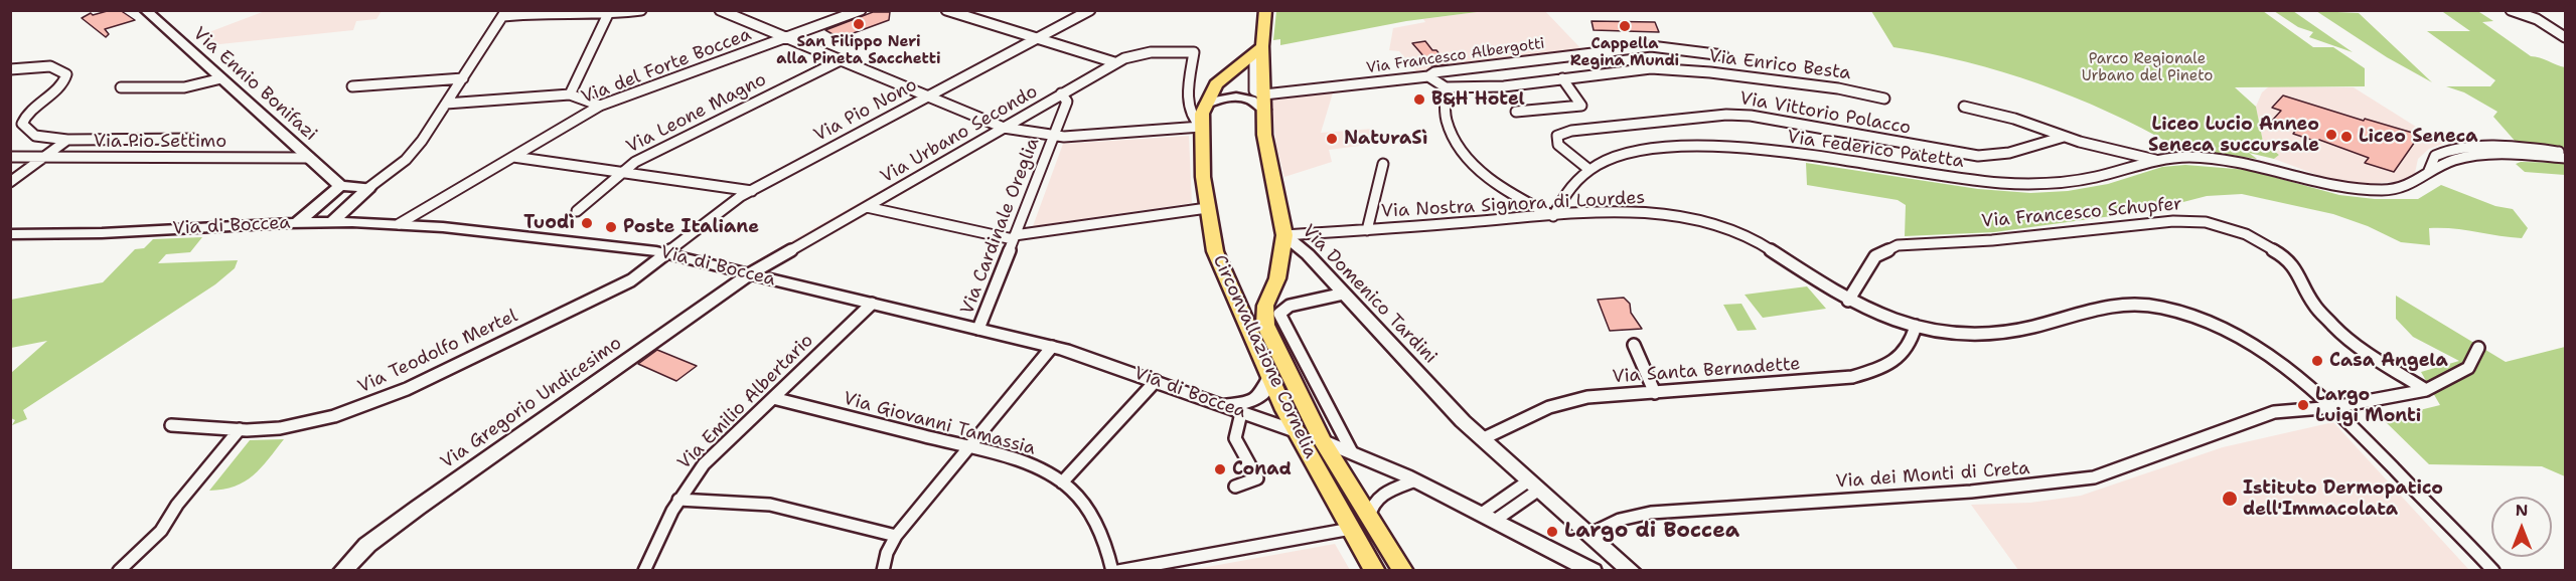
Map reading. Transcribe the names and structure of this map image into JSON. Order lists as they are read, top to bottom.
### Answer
{
  "streets": {
    "main road": ["Via Domenico Tardini", "Circonvallazione Cornelia"],
    "street": [
      "Via Francesco Albergotti",
      "Via Enrico Besta",
      "Via del Forte Boccea",
      "Via Ennio Bonifazi",
      "Via Pio Nono",
      "Via Leone Magno",
      "Via Vittorio Polacco",
      "Via Urbano Secondo",
      "Via Pio Settimo",
      "Via Federico Patetta",
      "Via Nostra Signora di Lourdes",
      "Via Francesco Schupfer",
      "Via di Boccea",
      "Via Cardinale Oreglia",
      "Via Teodolfo Mertel",
      "Via Santa Bernadette",
      "Via Emilio Albertario",
      "Via Gregorio Undicesimo",
      "Via Giovanni Tamassia",
      "Via dei Monti di Creta"
    ]
  },
  "crossings": [
    ["Via Francesco Albergotti", "Via Domenico Tardini"],
    ["Via del Forte Boccea", "Via di Boccea"],
    ["Via Ennio Bonifazi", "Via Pio Settimo"],
    ["Via Pio Nono", "Via di Boccea"],
    ["Via Pio Nono", "Via Teodolfo Mertel"],
    ["Via Vittorio Polacco", "Via Federico Patetta"],
    ["Via Urbano Secondo", "Via di Boccea"],
    ["Via Urbano Secondo", "Via Cardinale Oreglia"],
    ["Via Urbano Secondo", "Circonvallazione Cornelia"],
    ["Via Urbano Secondo", "Via Gregorio Undicesimo"],
    ["Via Federico Patetta", "Via Nostra Signora di Lourdes"],
    ["Via Nostra Signora di Lourdes", "Via Francesco Schupfer"],
    ["Via Nostra Signora di Lourdes", "Via Domenico Tardini"],
    ["Via Nostra Signora di Lourdes", "Circonvallazione Cornelia"],
    ["Via Nostra Signora di Lourdes", "Via Santa Bernadette"],
    ["Via Nostra Signora di Lourdes", "Via dei Monti di Creta"],
    ["Via di Boccea", "Via Cardinale Oreglia"],
    ["Via di Boccea", "Via Teodolfo Mertel"],
    ["Via di Boccea", "Circonvallazione Cornelia"],
    ["Via di Boccea", "Via Emilio Albertario"],
    ["Via di Boccea", "Via Gregorio Undicesimo"],
    ["Via Domenico Tardini", "Circonvallazione Cornelia"],
    ["Via Domenico Tardini", "Via Santa Bernadette"],
    ["Via Emilio Albertario", "Via Giovanni Tamassia"]
  ],
  "parks": ["Parco Regionale Urbano del Pineto"],
  "places": [
    "San Filippo Neri alla Pineta Sacchetti",
    "Cappella Regina Mundi",
    "B&H Hotel",
    "Liceo Lucio Anneo Seneca succursale",
    "Liceo Seneca",
    "NaturaSì",
    "Tuodì",
    "Poste Italiane",
    "Casa Angela",
    "Largo Luigi Monti",
    "Conad",
    "Istituto Dermopatico dell'Immacolata",
    "Largo di Boccea"
  ],
  "north": "top"
}
